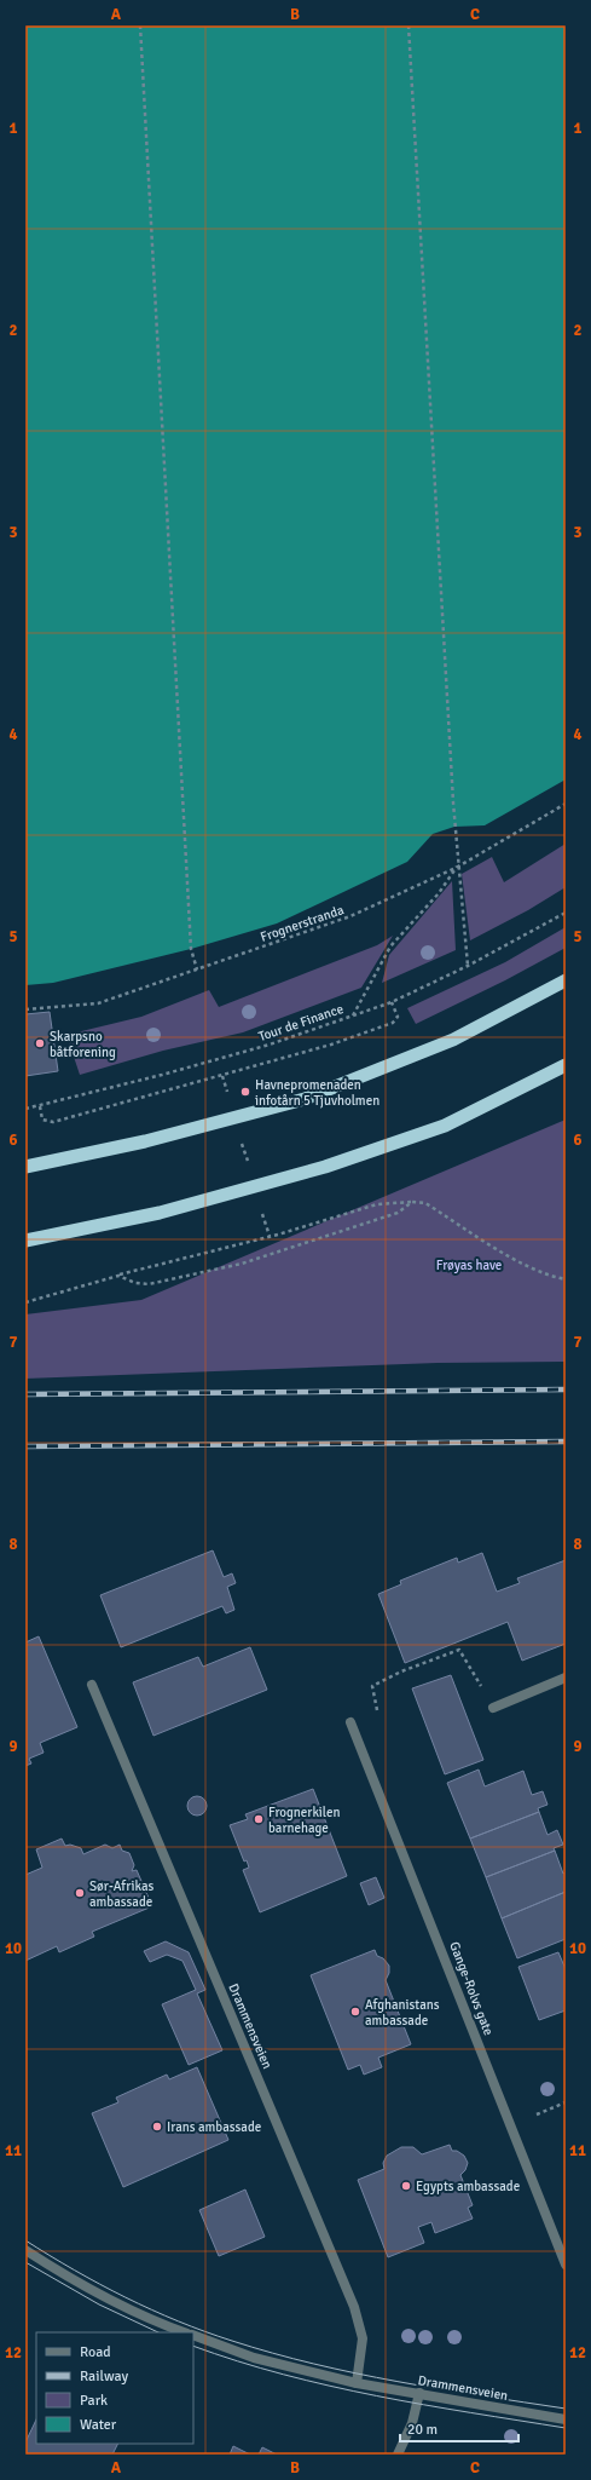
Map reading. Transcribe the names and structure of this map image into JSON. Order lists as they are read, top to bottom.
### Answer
{
  "streets": {
    "street": ["Gange-Rolvs gate", "Drammensveien"],
    "path": ["Frognerstranda", "Tour de Finance"]
  },
  "parks": ["Frøyas have"],
  "places": [
    "Skarpsno båtforening",
    "Havnepromenaden infotårn 5 Tjuvholmen",
    "Frognerkilen barnehage",
    "Sør-Afrikas ambassade",
    "Afghanistans ambassade",
    "Irans ambassade",
    "Egypts ambassade"
  ],
  "legend": [
    "Road",
    "Railway",
    "Park",
    "Water"
  ],
  "scale_bar": "20 m",
  "grid": {
    "columns": ["A", "B", "C"],
    "rows": [
      "1",
      "2",
      "3",
      "4",
      "5",
      "6",
      "7",
      "8",
      "9",
      "10",
      "11",
      "12"
    ]
  }
}
